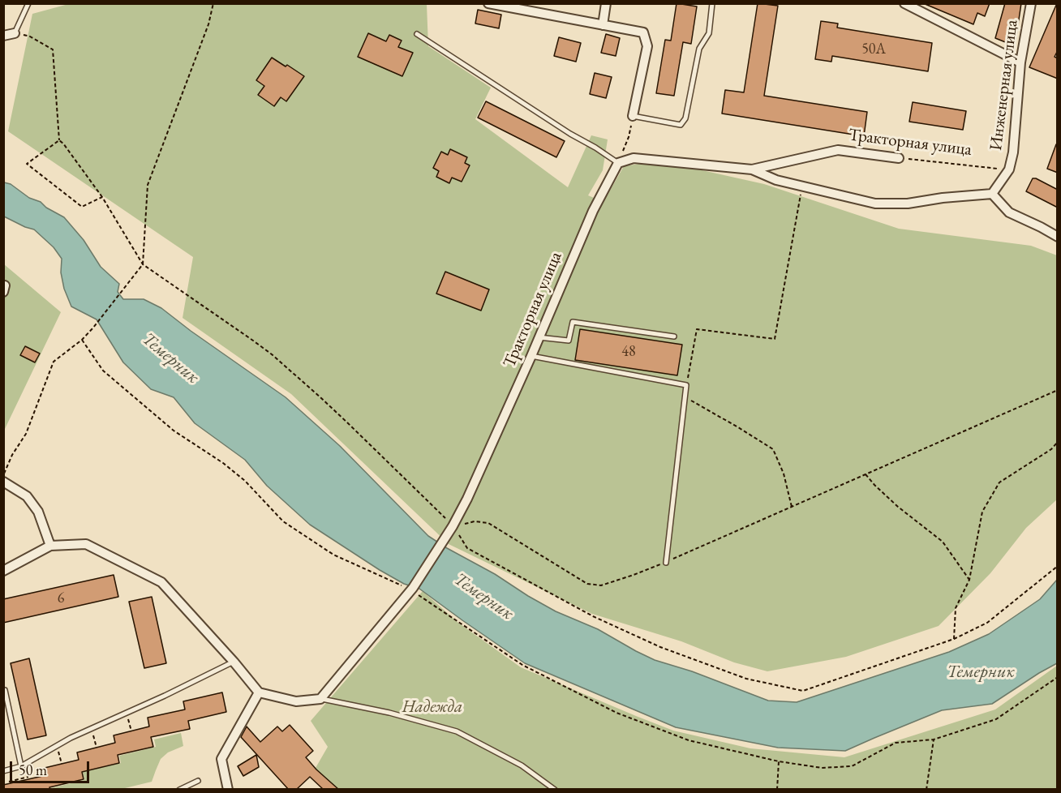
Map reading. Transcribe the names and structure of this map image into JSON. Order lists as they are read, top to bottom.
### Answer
{
  "streets": {
    "street": ["Инженерная улица", "Тракторная улица"]
  },
  "crossings": [
    ["Инженерная улица", "Тракторная улица"]
  ],
  "water": ["Темерник"],
  "parks": ["Надежда"],
  "house_numbers": ["50А", "48", "6"],
  "scale_bar": "50 m"
}
